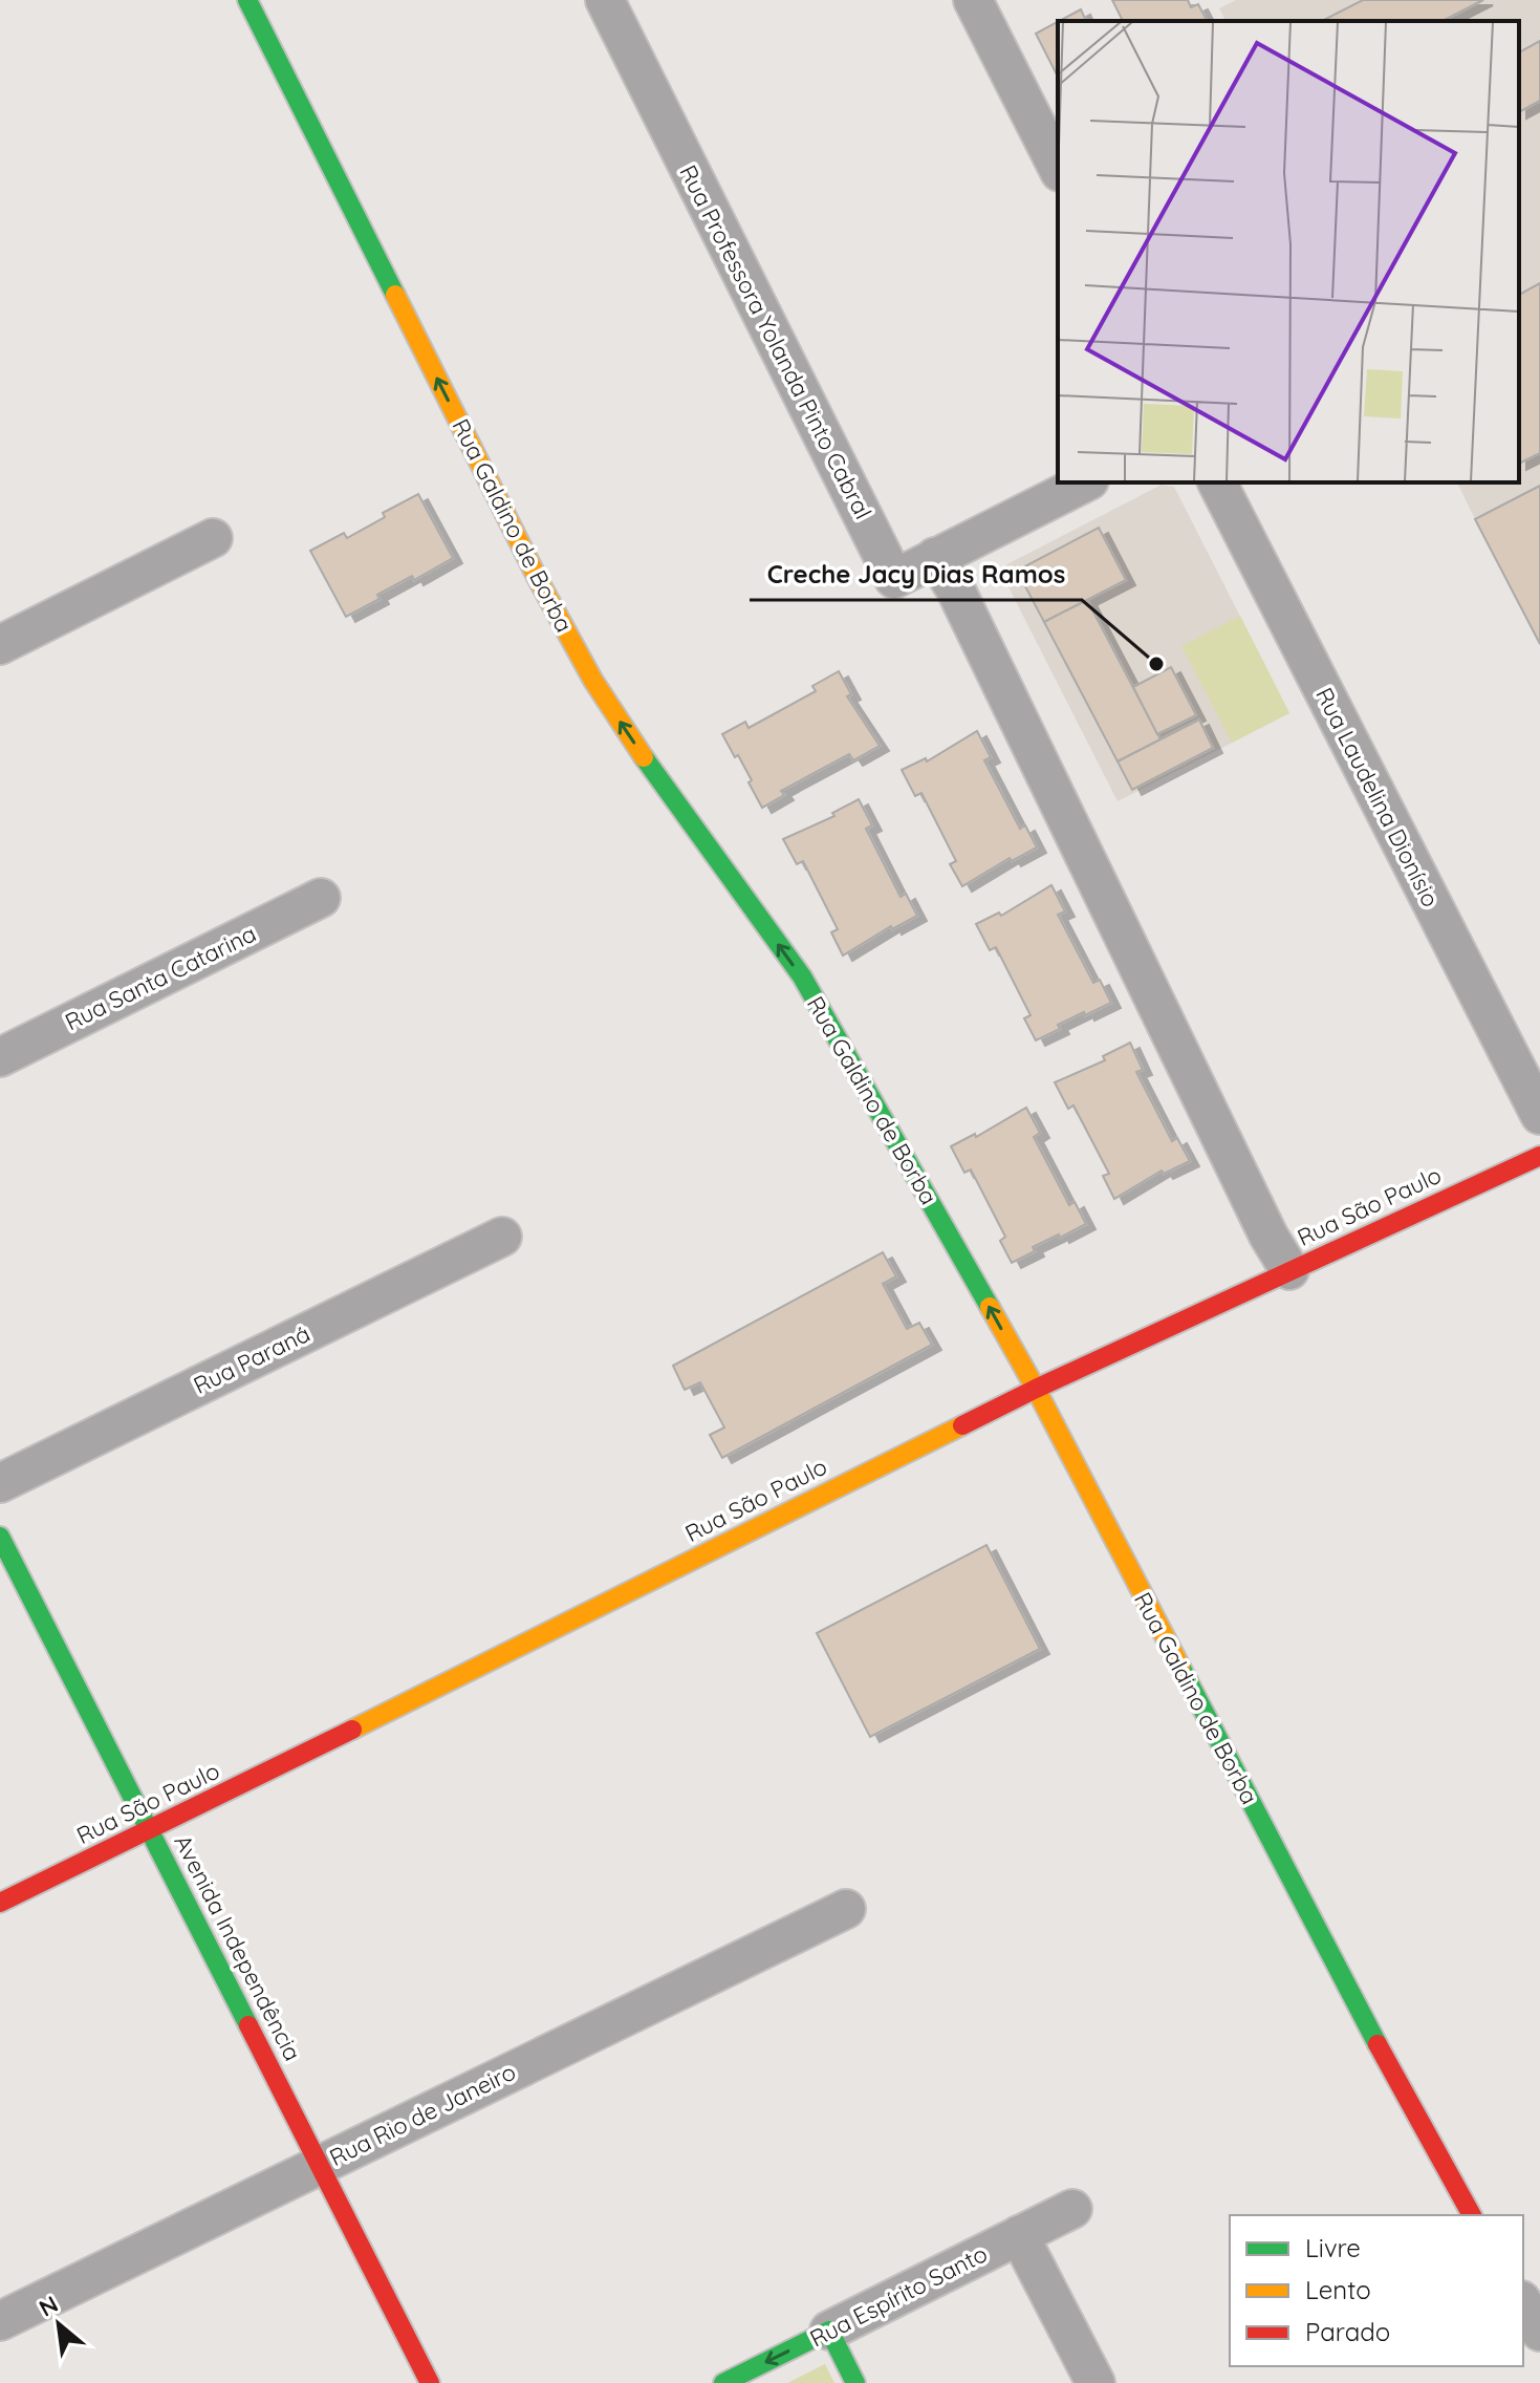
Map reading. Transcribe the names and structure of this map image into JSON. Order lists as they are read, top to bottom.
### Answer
{
  "streets": {
    "street": [
      "Rua Professora Yolanda Pinto Cabral",
      "Rua Galdino de Borba",
      "Rua Laudelina Dionísio",
      "Rua Santa Catarina",
      "Rua São Paulo",
      "Rua Paraná",
      "Avenida Independência",
      "Rua Rio de Janeiro",
      "Rua Espírito Santo"
    ]
  },
  "crossings": [
    ["Rua Galdino de Borba", "Rua São Paulo"],
    ["Rua São Paulo", "Avenida Independência"],
    ["Avenida Independência", "Rua Rio de Janeiro"]
  ],
  "one_way": ["Rua Galdino de Borba"],
  "places": ["Creche Jacy Dias Ramos"],
  "legend": ["Livre", "Lento", "Parado"],
  "north": "top left"
}
